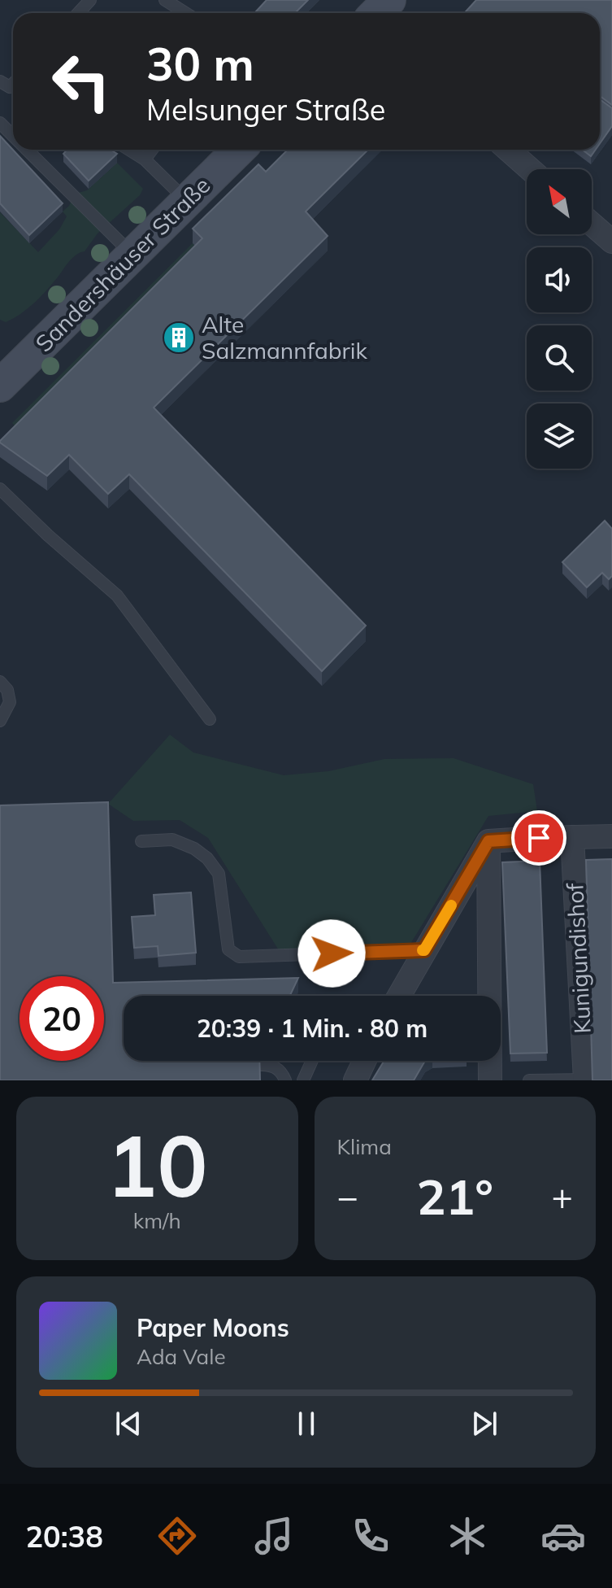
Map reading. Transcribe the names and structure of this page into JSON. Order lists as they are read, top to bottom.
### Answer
{
  "streets": {
    "main road": ["Sandershäuser Straße"],
    "street": ["Kunigundishof"]
  },
  "places": {
    "building": ["Alte Salzmannfabrik"]
  },
  "north": "top left",
  "page": {
    "turn": ["30 m", "Melsunger Straße"],
    "limit": "20",
    "trip": "20:39 · 1 Min. · 80 m",
    "tile": [
      ["10", "km/h"],
      "Klima"
    ],
    "heat": ["−", "21°", "+"],
    "song": ["Paper Moons", "Ada Vale"],
    "tabs": "20:38"
  }
}
